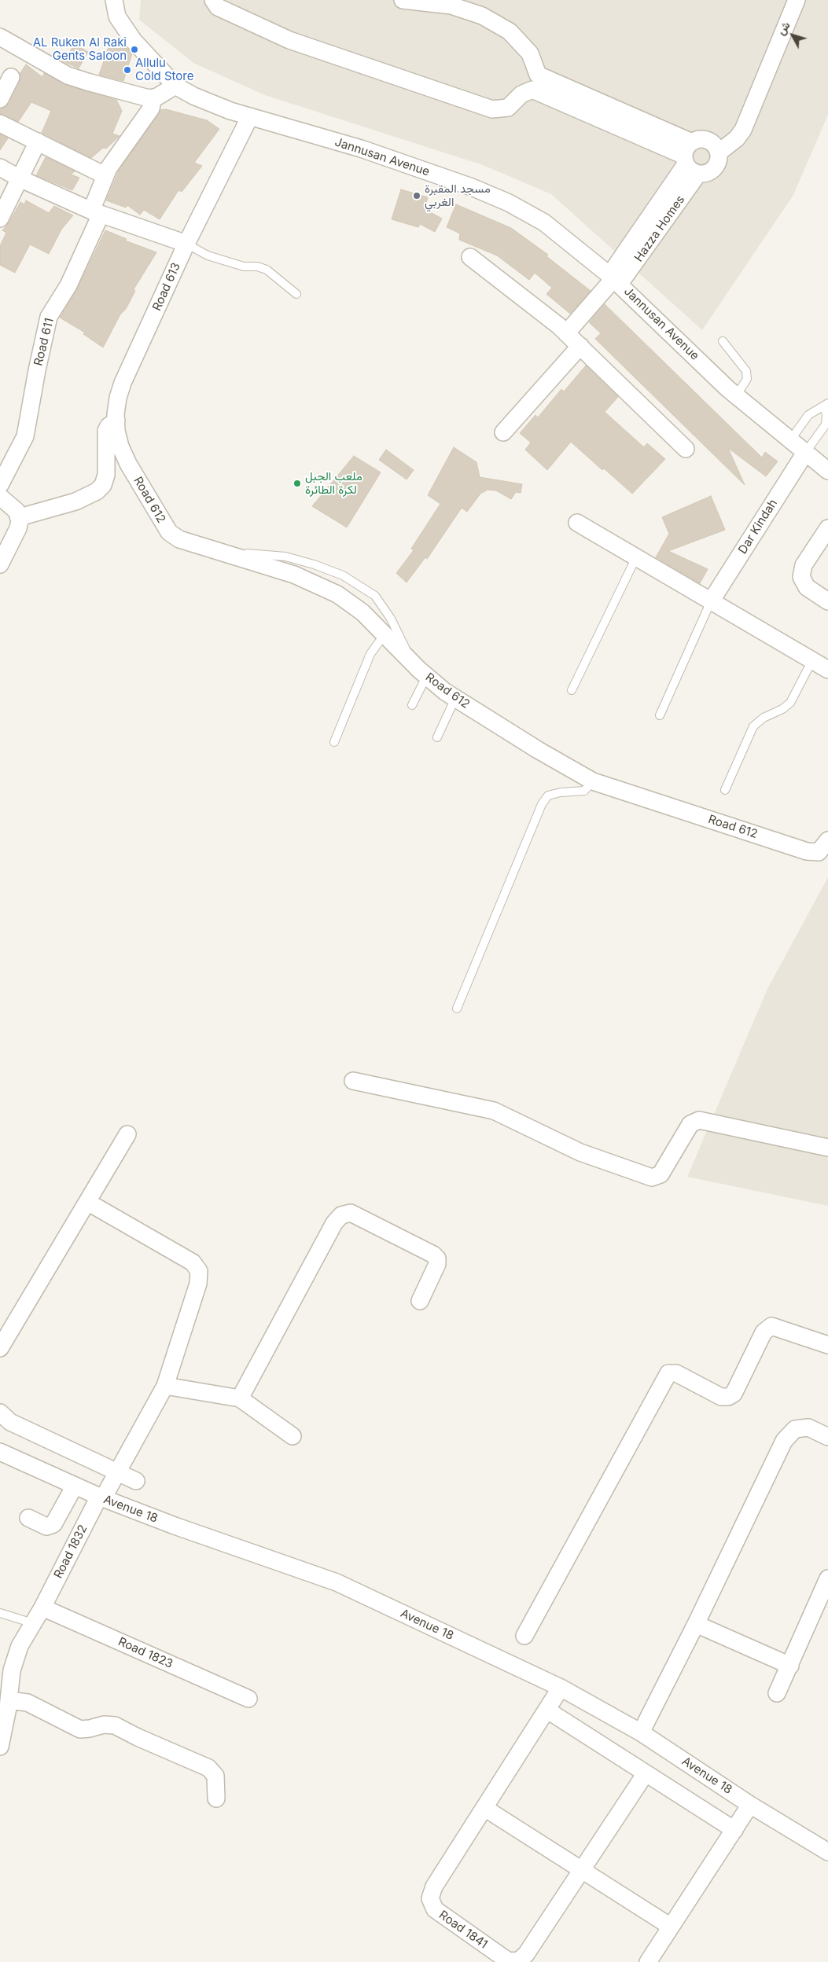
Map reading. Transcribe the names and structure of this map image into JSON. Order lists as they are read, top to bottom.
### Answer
{
  "streets": {
    "street": [
      "Jannusan Avenue",
      "Hazza Homes",
      "Road 613",
      "Road 611",
      "Road 612",
      "Dar Kindah",
      "Avenue 18",
      "Road 1832",
      "Road 1823",
      "Road 1841"
    ]
  },
  "crossings": [
    ["Jannusan Avenue", "Hazza Homes"],
    ["Jannusan Avenue", "Road 613"],
    ["Jannusan Avenue", "Dar Kindah"],
    ["Road 613", "Road 612"],
    ["Avenue 18", "Road 1832"],
    ["Avenue 18", "Road 1841"],
    ["Road 1832", "Road 1823"]
  ],
  "places": [
    "AL Ruken Al Raki Gents Saloon",
    "Allulu Cold Store",
    "مسجد المقبرة الغربي",
    "ملعب الجبل لكرة الطائرة"
  ],
  "north": "top left"
}
